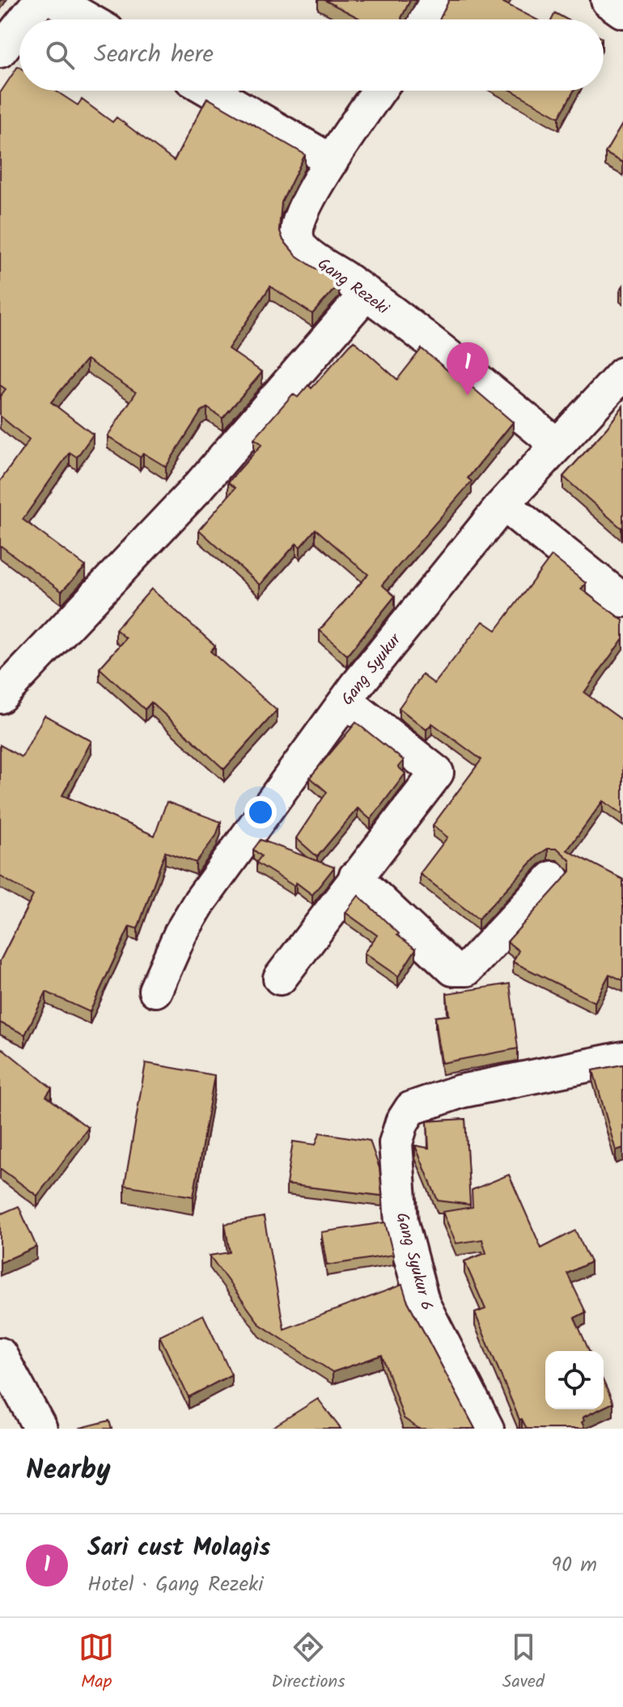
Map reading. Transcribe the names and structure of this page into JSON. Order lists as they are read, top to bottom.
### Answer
{
  "streets": {
    "street": ["Gang Rezeki", "Gang Syukur", "Gang Syukur 6"]
  },
  "crossings": [
    ["Gang Rezeki", "Gang Syukur"]
  ],
  "page": {
    "search": "Search here",
    "pins": "1",
    "heading": "Nearby",
    "list": [
      {
        "mark": "1",
        "name": "Sari cust Molagis",
        "note": "Hotel · Gang Rezeki",
        "value": "90 m"
      }
    ],
    "nav": ["Map", "Directions", "Saved"]
  }
}
